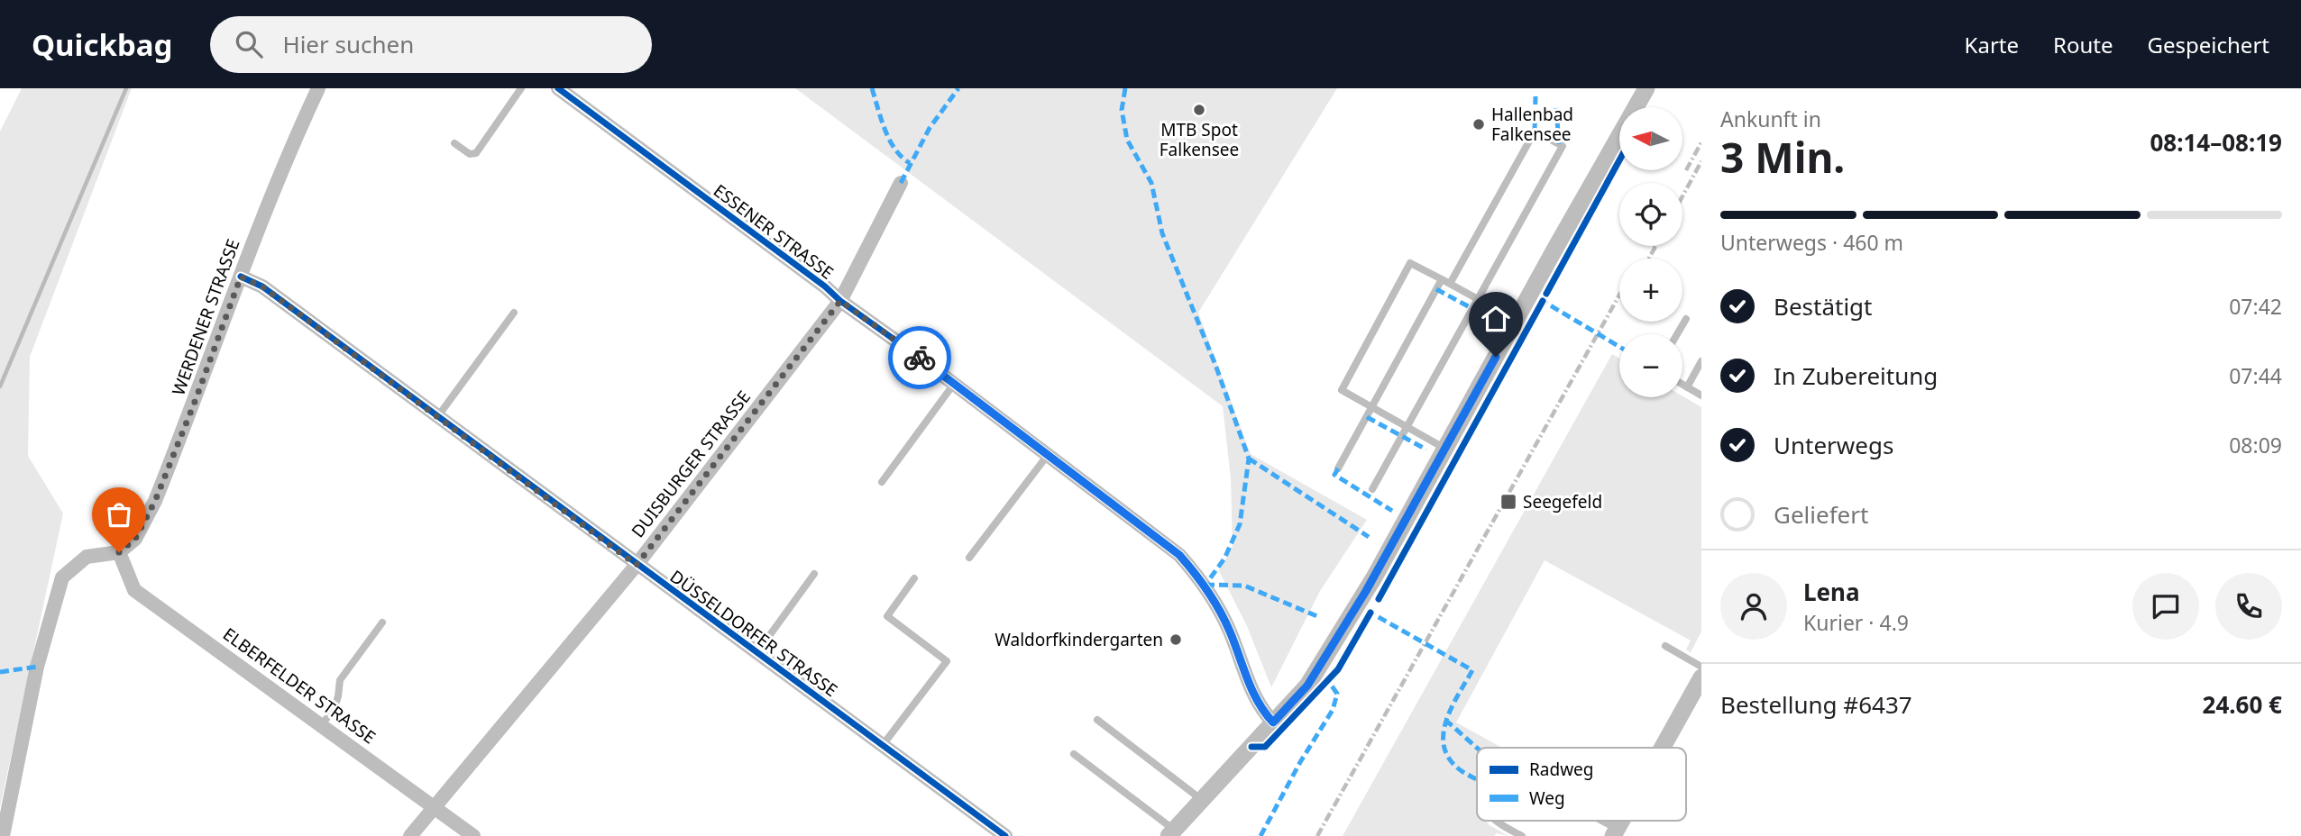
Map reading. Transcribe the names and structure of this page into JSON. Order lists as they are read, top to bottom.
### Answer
{
  "streets": {
    "street": [
      "ESSENER STRASSE",
      "WERDENER STRASSE",
      "DUISBURGER STRASSE",
      "DÜSSELDORFER STRASSE",
      "ELBERFELDER STRASSE"
    ]
  },
  "crossings": [
    ["ESSENER STRASSE", "DUISBURGER STRASSE"],
    ["WERDENER STRASSE", "DÜSSELDORFER STRASSE"],
    ["WERDENER STRASSE", "ELBERFELDER STRASSE"],
    ["DUISBURGER STRASSE", "DÜSSELDORFER STRASSE"],
    ["DUISBURGER STRASSE", "ELBERFELDER STRASSE"]
  ],
  "places": {
    "other": ["MTB Spot Falkensee", "Hallenbad Falkensee", "Waldorfkindergarten"],
    "transit": ["Seegefeld"]
  },
  "legend": ["Radweg", "Weg"],
  "north": "left",
  "page": {
    "header": "Quickbag",
    "search": "Hier suchen",
    "nav": ["Karte", "Route", "Gespeichert"],
    "heading": ["3 Min.", "Ankunft in", "08:14–08:19"],
    "panel": [
      "Lena",
      "Kurier · 4.9",
      "Bestellung #6437",
      "24.60 €"
    ],
    "map_buttons": ["+", "−"],
    "bar": "Unterwegs · 460 m",
    "list": [
      ["Bestätigt", "07:42"],
      ["In Zubereitung", "07:44"],
      ["Unterwegs", "08:09"],
      "Geliefert"
    ]
  }
}
